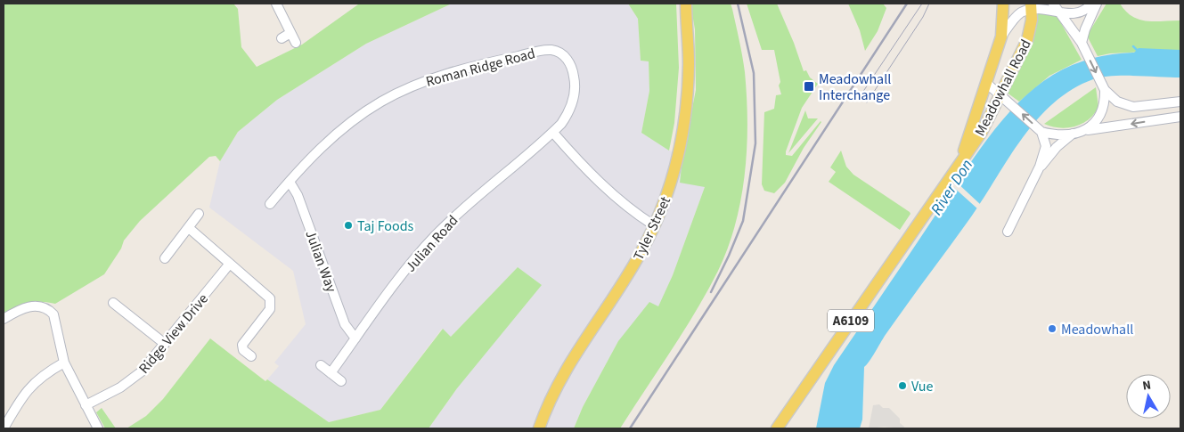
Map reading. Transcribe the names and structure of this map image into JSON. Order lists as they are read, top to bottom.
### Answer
{
  "streets": {
    "main road": ["Meadowhall Road", "Tyler Street", "A6109"],
    "street": [
      "Roman Ridge Road",
      "Julian Road",
      "Julian Way",
      "Ridge View Drive"
    ]
  },
  "crossings": [
    ["Roman Ridge Road", "Julian Road"],
    ["Roman Ridge Road", "Julian Way"],
    ["Julian Road", "Julian Way"]
  ],
  "water": ["River Don"],
  "places": {
    "transit": ["Meadowhall Interchange"],
    "other": ["Taj Foods", "Meadowhall", "Vue"]
  },
  "north": "top"
}
